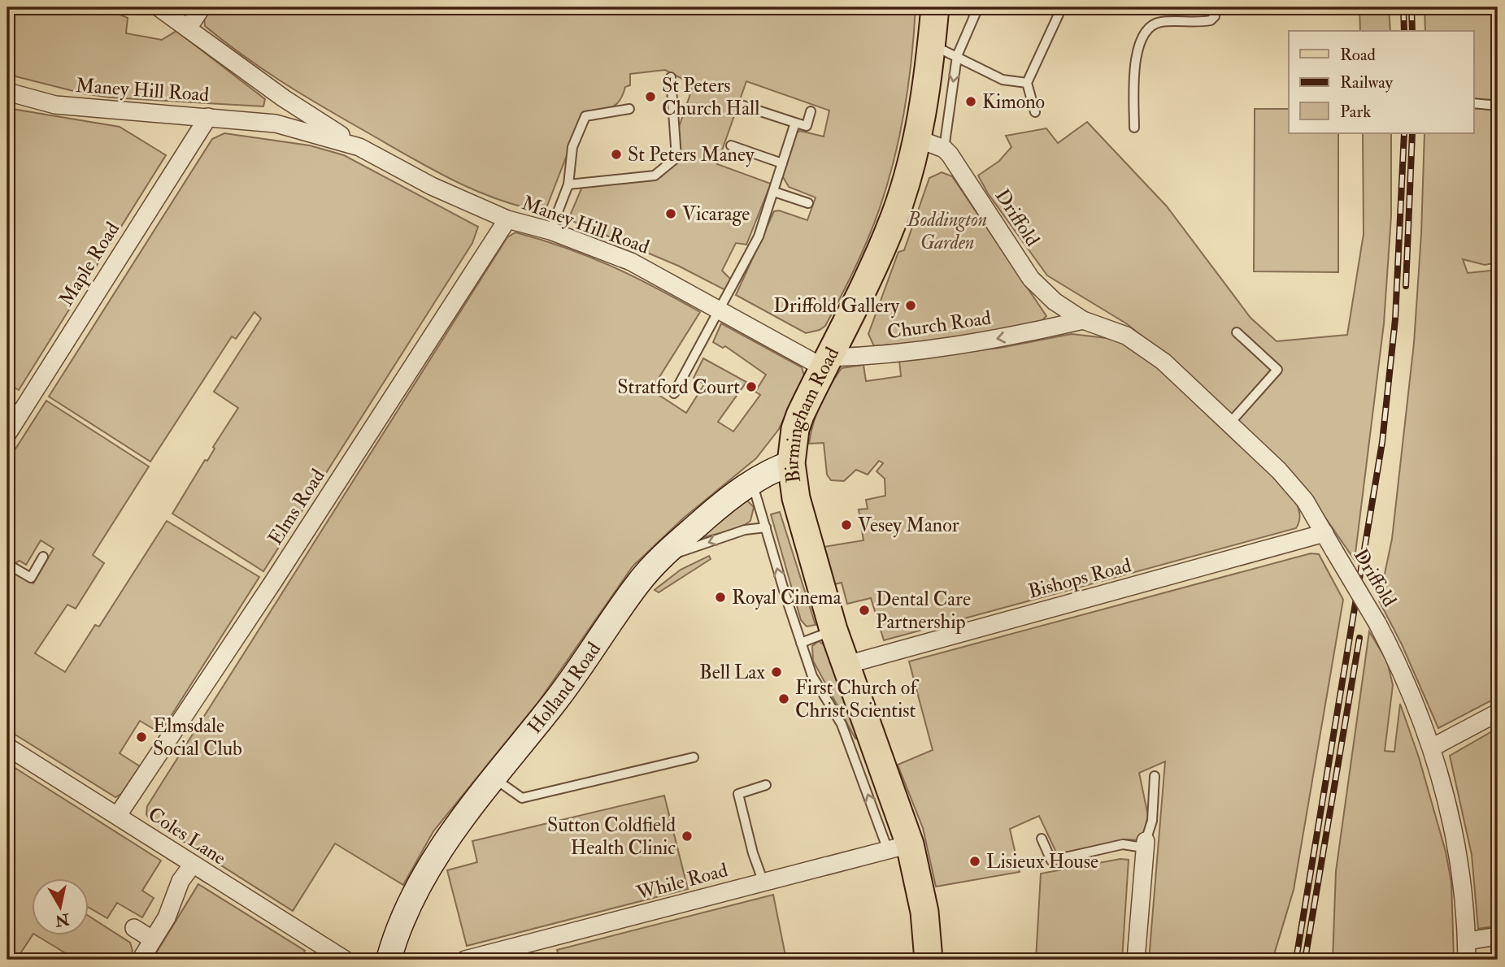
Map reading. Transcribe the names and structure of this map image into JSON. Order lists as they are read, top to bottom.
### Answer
{
  "streets": {
    "main road": ["Birmingham Road"],
    "street": [
      "Maney Hill Road",
      "Driffold",
      "Maple Road",
      "Church Road",
      "Elms Road",
      "Bishops Road",
      "Holland Road",
      "Coles Lane",
      "While Road"
    ]
  },
  "crossings": [
    ["Maney Hill Road", "Maple Road"],
    ["Maney Hill Road", "Church Road"],
    ["Maney Hill Road", "Birmingham Road"],
    ["Maney Hill Road", "Elms Road"],
    ["Driffold", "Church Road"],
    ["Driffold", "Bishops Road"],
    ["Church Road", "Birmingham Road"],
    ["Birmingham Road", "Bishops Road"],
    ["Birmingham Road", "Holland Road"],
    ["Birmingham Road", "While Road"],
    ["Elms Road", "Coles Lane"]
  ],
  "one_way": ["Church Road"],
  "parks": ["Boddington Garden"],
  "places": [
    "St Peters Church Hall",
    "Kimono",
    "St Peters Maney",
    "Vicarage",
    "Driffold Gallery",
    "Stratford Court",
    "Vesey Manor",
    "Royal Cinema",
    "Dental Care Partnership",
    "Bell Lax",
    "First Church of Christ Scientist",
    "Elmsdale Social Club",
    "Sutton Coldfield Health Clinic",
    "Lisieux House"
  ],
  "legend": ["Road", "Railway", "Park"],
  "north": "bottom"
}
